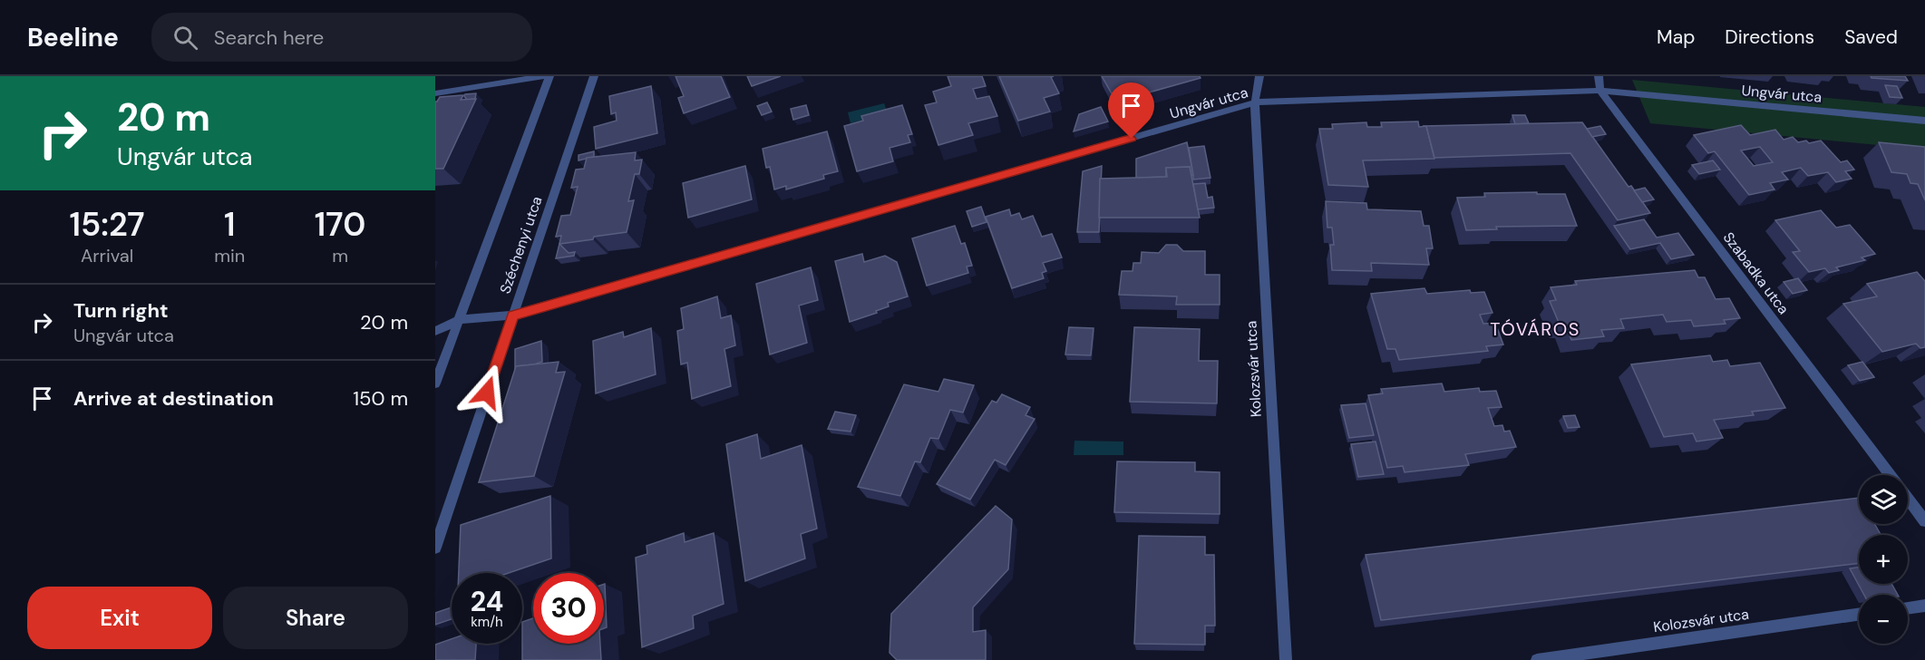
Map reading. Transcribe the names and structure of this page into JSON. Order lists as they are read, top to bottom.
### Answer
{
  "streets": {
    "street": [
      "Ungvár utca",
      "Széchenyi utca",
      "Szabadka utca",
      "Kolozsvár utca"
    ]
  },
  "crossings": [
    ["Ungvár utca", "Széchenyi utca"],
    ["Ungvár utca", "Szabadka utca"],
    ["Ungvár utca", "Kolozsvár utca"]
  ],
  "districts": ["TÓVÁROS"],
  "page": {
    "header": "Beeline",
    "search": "Search here",
    "nav": ["Map", "Directions", "Saved"],
    "turn": ["20 m", "Ungvár utca"],
    "eta": [
      "15:27",
      "Arrival",
      "1",
      "min",
      "170",
      "m"
    ],
    "list": [
      {
        "name": "Turn right",
        "note": "Ungvár utca",
        "value": "20 m"
      },
      {
        "name": "Arrive at destination",
        "value": "150 m"
      }
    ],
    "map_buttons": ["+", "−"],
    "speed": "24 km/h",
    "limit": "30",
    "buttons": ["Exit", "Share"]
  }
}
